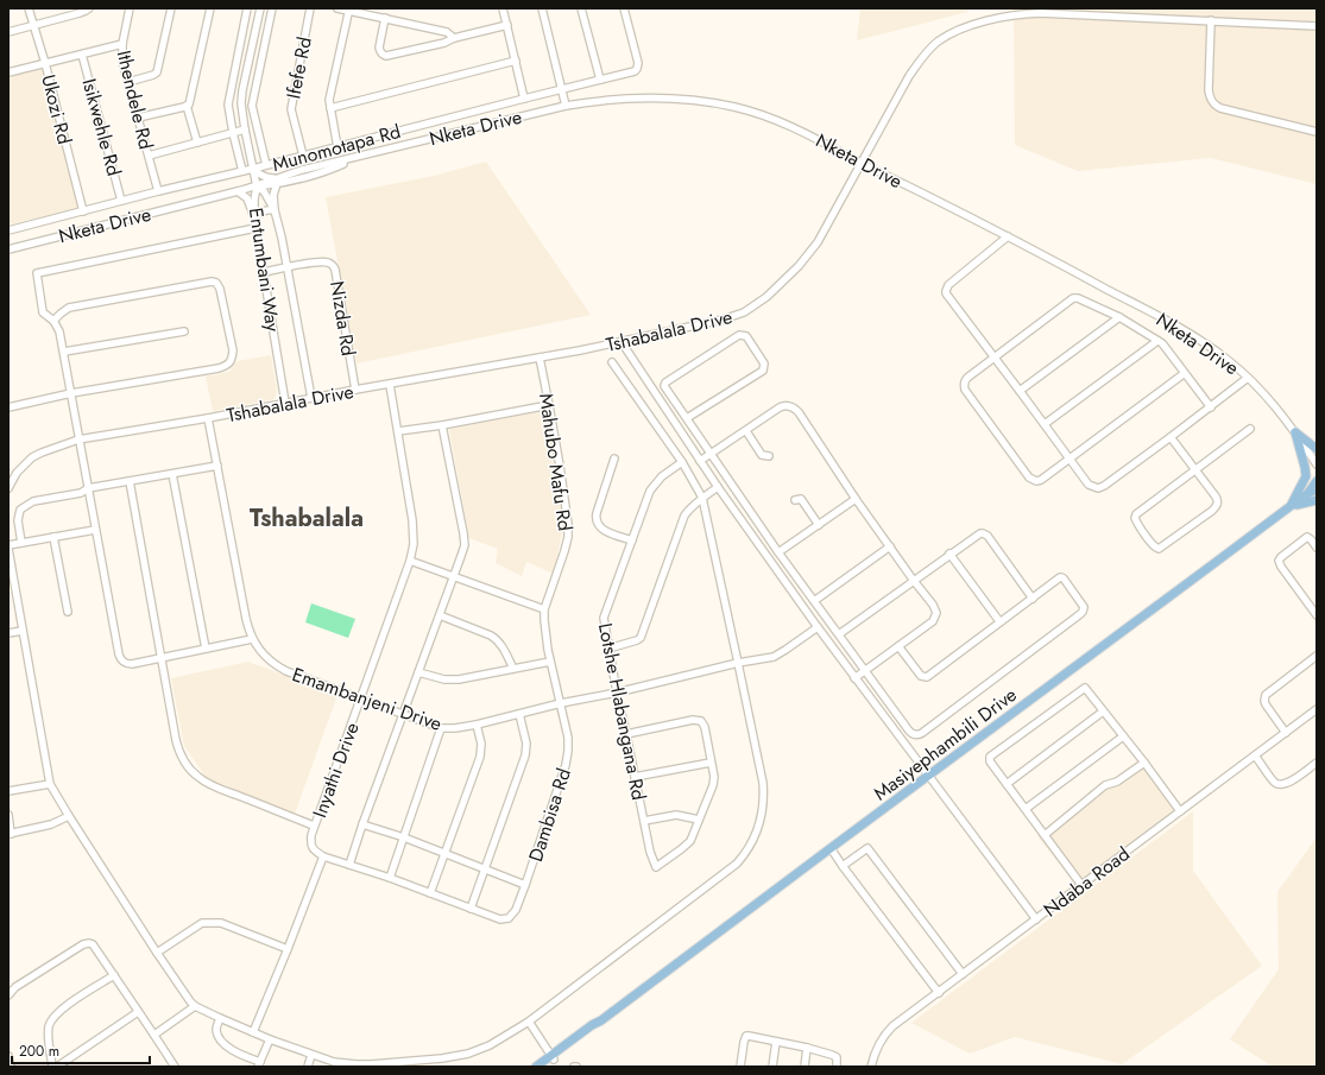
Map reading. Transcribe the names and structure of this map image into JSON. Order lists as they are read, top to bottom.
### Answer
{
  "streets": {
    "main road": ["Masiyephambili Drive"],
    "street": [
      "Ifefe Rd",
      "Ithendele Rd",
      "Ukozi Rd",
      "Isikwehle Rd",
      "Nketa Drive",
      "Munomotapa Rd",
      "Entumbani Way",
      "Nizda Rd",
      "Tshabalala Drive",
      "Mahubo Mafu Rd",
      "Emambanjeni Drive",
      "Lotshe Hlabangana Rd",
      "Inyathi Drive",
      "Dambisa Rd",
      "Ndaba Road"
    ]
  },
  "crossings": [
    ["Ifefe Rd", "Munomotapa Rd"],
    ["Ithendele Rd", "Munomotapa Rd"],
    ["Ukozi Rd", "Munomotapa Rd"],
    ["Isikwehle Rd", "Munomotapa Rd"],
    ["Nketa Drive", "Entumbani Way"],
    ["Nketa Drive", "Tshabalala Drive"],
    ["Entumbani Way", "Nizda Rd"],
    ["Entumbani Way", "Tshabalala Drive"],
    ["Nizda Rd", "Tshabalala Drive"],
    ["Tshabalala Drive", "Mahubo Mafu Rd"],
    ["Tshabalala Drive", "Emambanjeni Drive"],
    ["Tshabalala Drive", "Inyathi Drive"],
    ["Mahubo Mafu Rd", "Emambanjeni Drive"],
    ["Mahubo Mafu Rd", "Dambisa Rd"],
    ["Emambanjeni Drive", "Lotshe Hlabangana Rd"],
    ["Emambanjeni Drive", "Inyathi Drive"],
    ["Emambanjeni Drive", "Dambisa Rd"]
  ],
  "districts": ["Tshabalala"],
  "scale_bar": "200 m"
}
